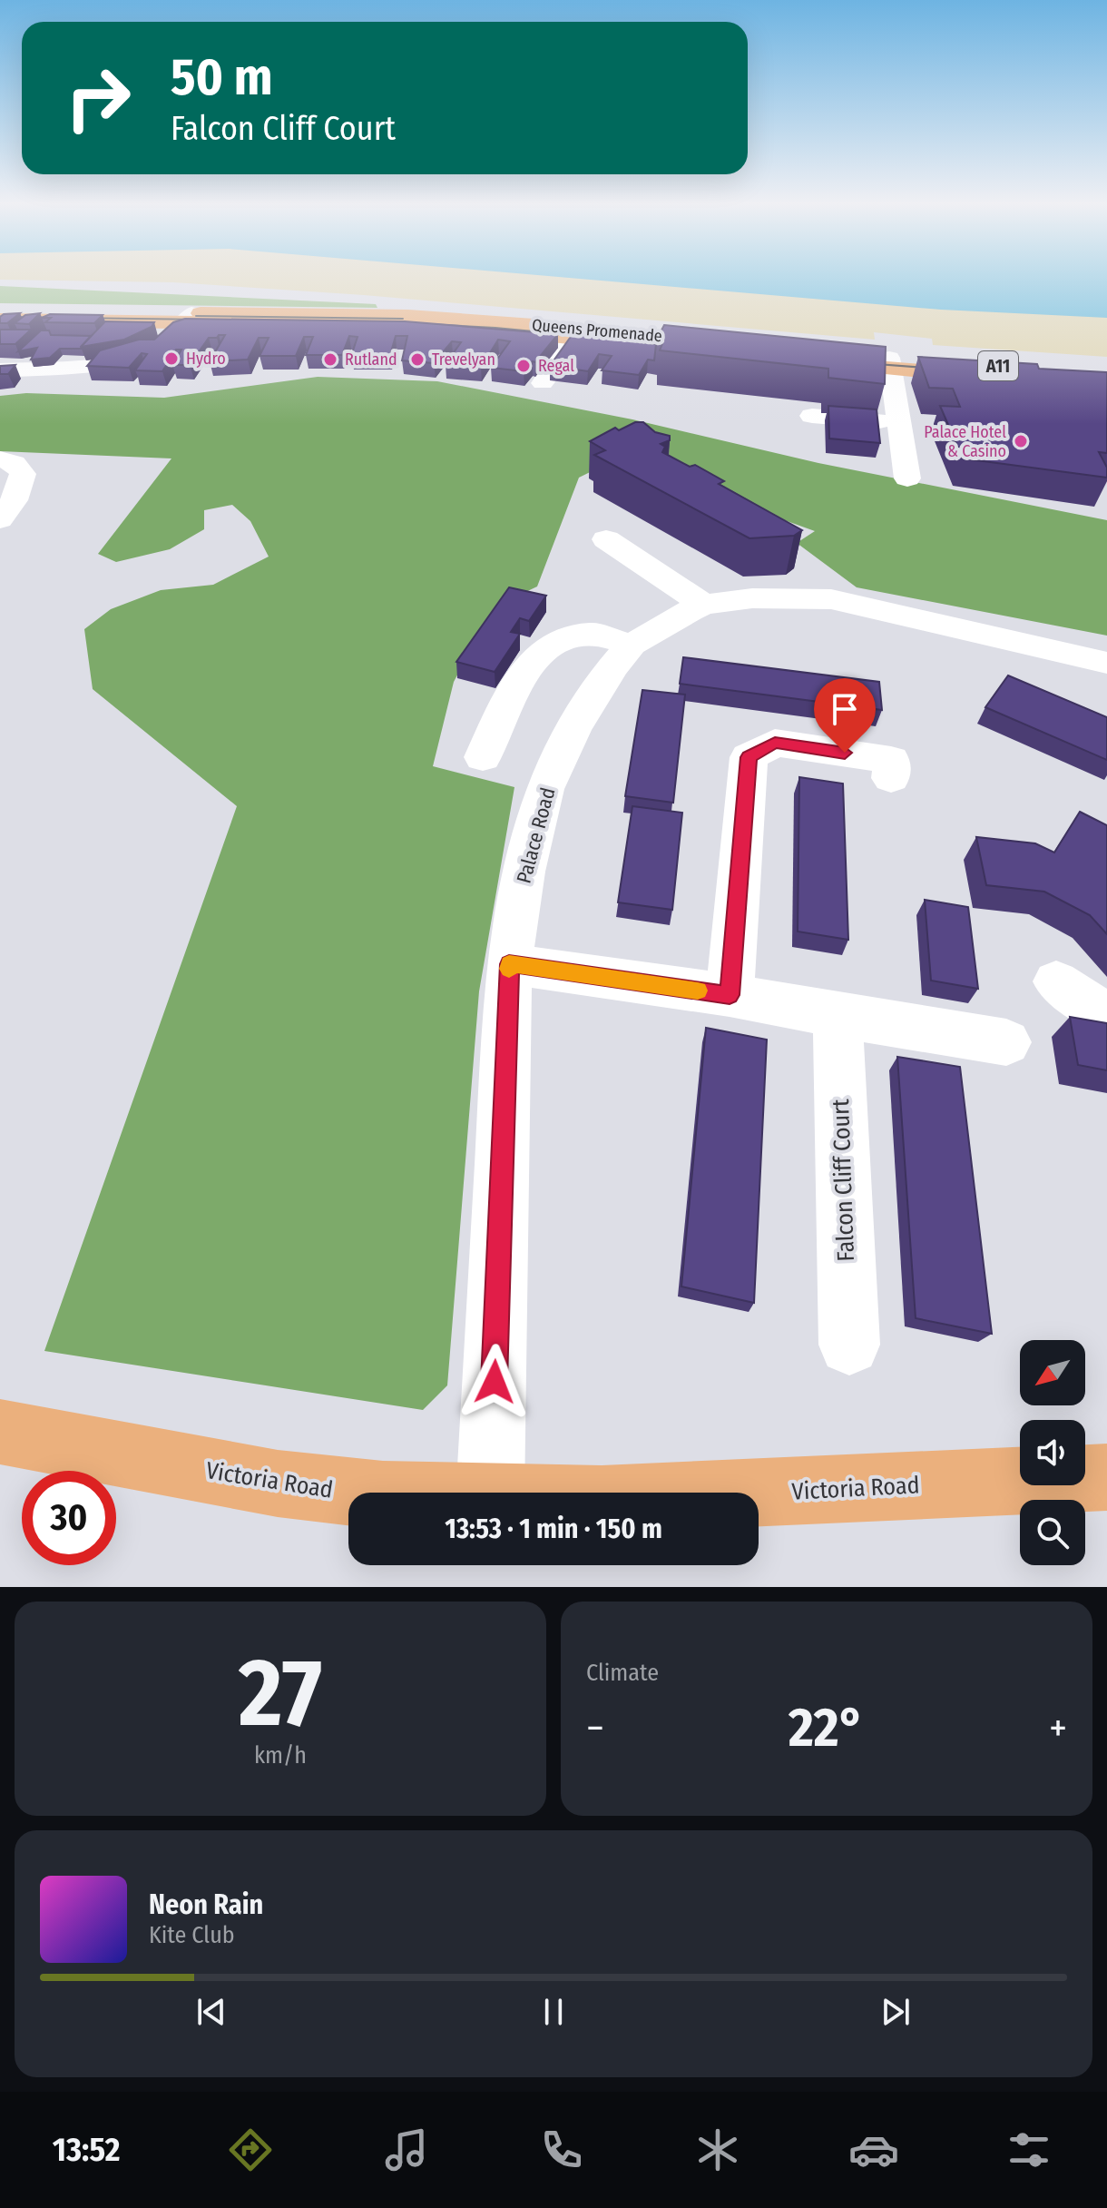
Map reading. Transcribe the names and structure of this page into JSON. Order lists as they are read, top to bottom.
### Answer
{
  "streets": {
    "main road": ["Queens Promenade", "A11", "Victoria Road"],
    "street": ["Palace Road", "Falcon Cliff Court"]
  },
  "places": [
    "Hydro",
    "Rutland",
    "Trevelyan",
    "Regal",
    "Palace Hotel & Casino"
  ],
  "north": "bottom left",
  "page": {
    "turn": ["50 m", "Falcon Cliff Court"],
    "limit": "30",
    "trip": "13:53 · 1 min · 150 m",
    "tile": [
      ["27", "km/h"],
      "Climate"
    ],
    "heat": ["−", "22°", "+"],
    "song": ["Neon Rain", "Kite Club"],
    "tabs": "13:52"
  }
}
